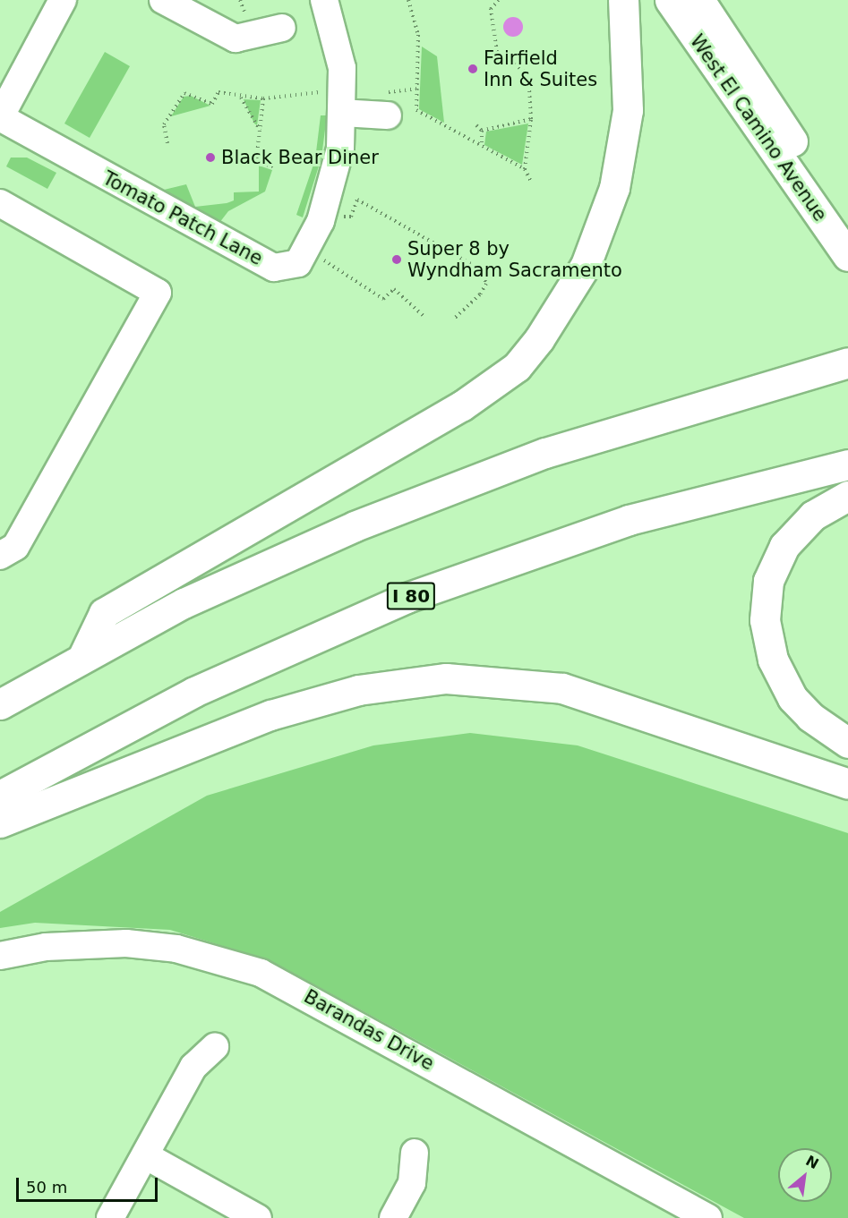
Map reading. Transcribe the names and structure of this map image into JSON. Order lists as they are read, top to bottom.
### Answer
{
  "streets": {
    "main road": ["West El Camino Avenue", "I 80"],
    "street": ["Tomato Patch Lane", "Barandas Drive"]
  },
  "places": ["Fairfield Inn & Suites", "Black Bear Diner", "Super 8 by Wyndham Sacramento"],
  "scale_bar": "50 m",
  "north": "top right"
}
